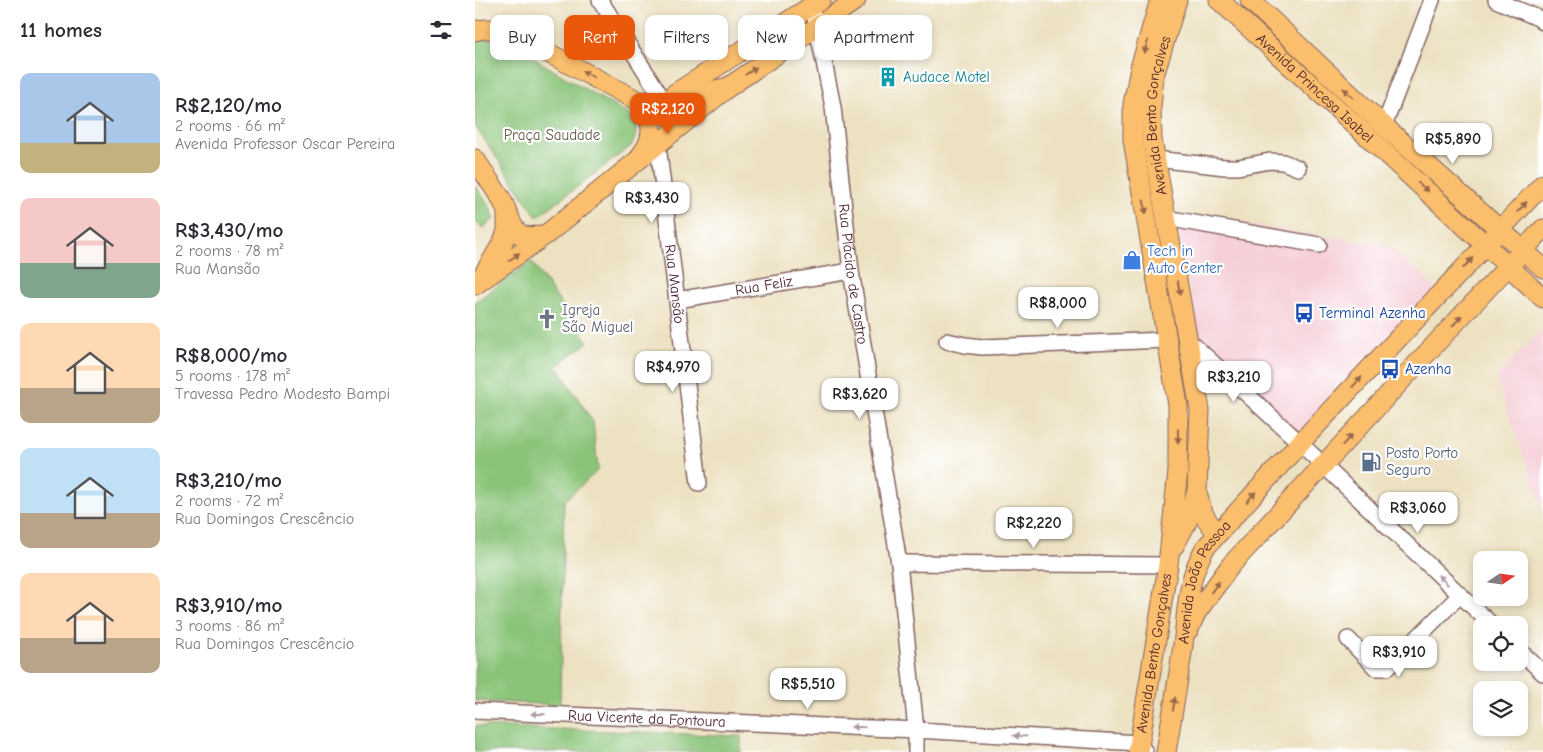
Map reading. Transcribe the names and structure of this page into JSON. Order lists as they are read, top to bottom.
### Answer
{
  "streets": {
    "main road": ["Avenida Princesa Isabel", "Avenida Bento Gonçalves", "Avenida João Pessoa"],
    "street": [
      "Rua Plácido de Castro",
      "Rua Mansão",
      "Rua Feliz",
      "Rua Vicente da Fontoura"
    ]
  },
  "crossings": [
    ["Avenida Princesa Isabel", "Avenida João Pessoa"],
    ["Avenida Bento Gonçalves", "Avenida João Pessoa"],
    ["Avenida Bento Gonçalves", "Rua Vicente da Fontoura"],
    ["Rua Plácido de Castro", "Rua Feliz"],
    ["Rua Plácido de Castro", "Rua Vicente da Fontoura"],
    ["Rua Mansão", "Rua Feliz"]
  ],
  "one_way": ["Avenida João Pessoa", "Rua Vicente da Fontoura"],
  "parks": ["Praça Saudade"],
  "places": {
    "building": ["Audace Motel"],
    "shop": ["Tech in Auto Center"],
    "bus stop": ["Terminal Azenha", "Azenha"],
    "church": ["Igreja São Miguel"],
    "fuel station": ["Posto Porto Seguro"]
  },
  "north": "right",
  "page": {
    "heading": "11 homes",
    "chip": [
      "Buy",
      "Rent",
      "Filters",
      "New",
      "Apartment"
    ],
    "list": [
      {
        "name": "R$2,120/mo",
        "note": "2 rooms · 66 m² · Avenida Professor Oscar Pereira"
      },
      {
        "name": "R$3,430/mo",
        "note": "2 rooms · 78 m² · Rua Mansão"
      },
      {
        "name": "R$8,000/mo",
        "note": "5 rooms · 178 m² · Travessa Pedro Modesto Bampi"
      },
      {
        "name": "R$3,210/mo",
        "note": "2 rooms · 72 m² · Rua Domingos Crescêncio"
      },
      {
        "name": "R$3,910/mo",
        "note": "3 rooms · 86 m² · Rua Domingos Crescêncio"
      }
    ],
    "price": [
      "R$2,120",
      "R$5,890",
      "R$3,430",
      "R$8,000",
      "R$4,970",
      "R$3,210",
      "R$3,620",
      "R$3,060",
      "R$2,220",
      "R$3,910",
      "R$5,510"
    ]
  }
}
